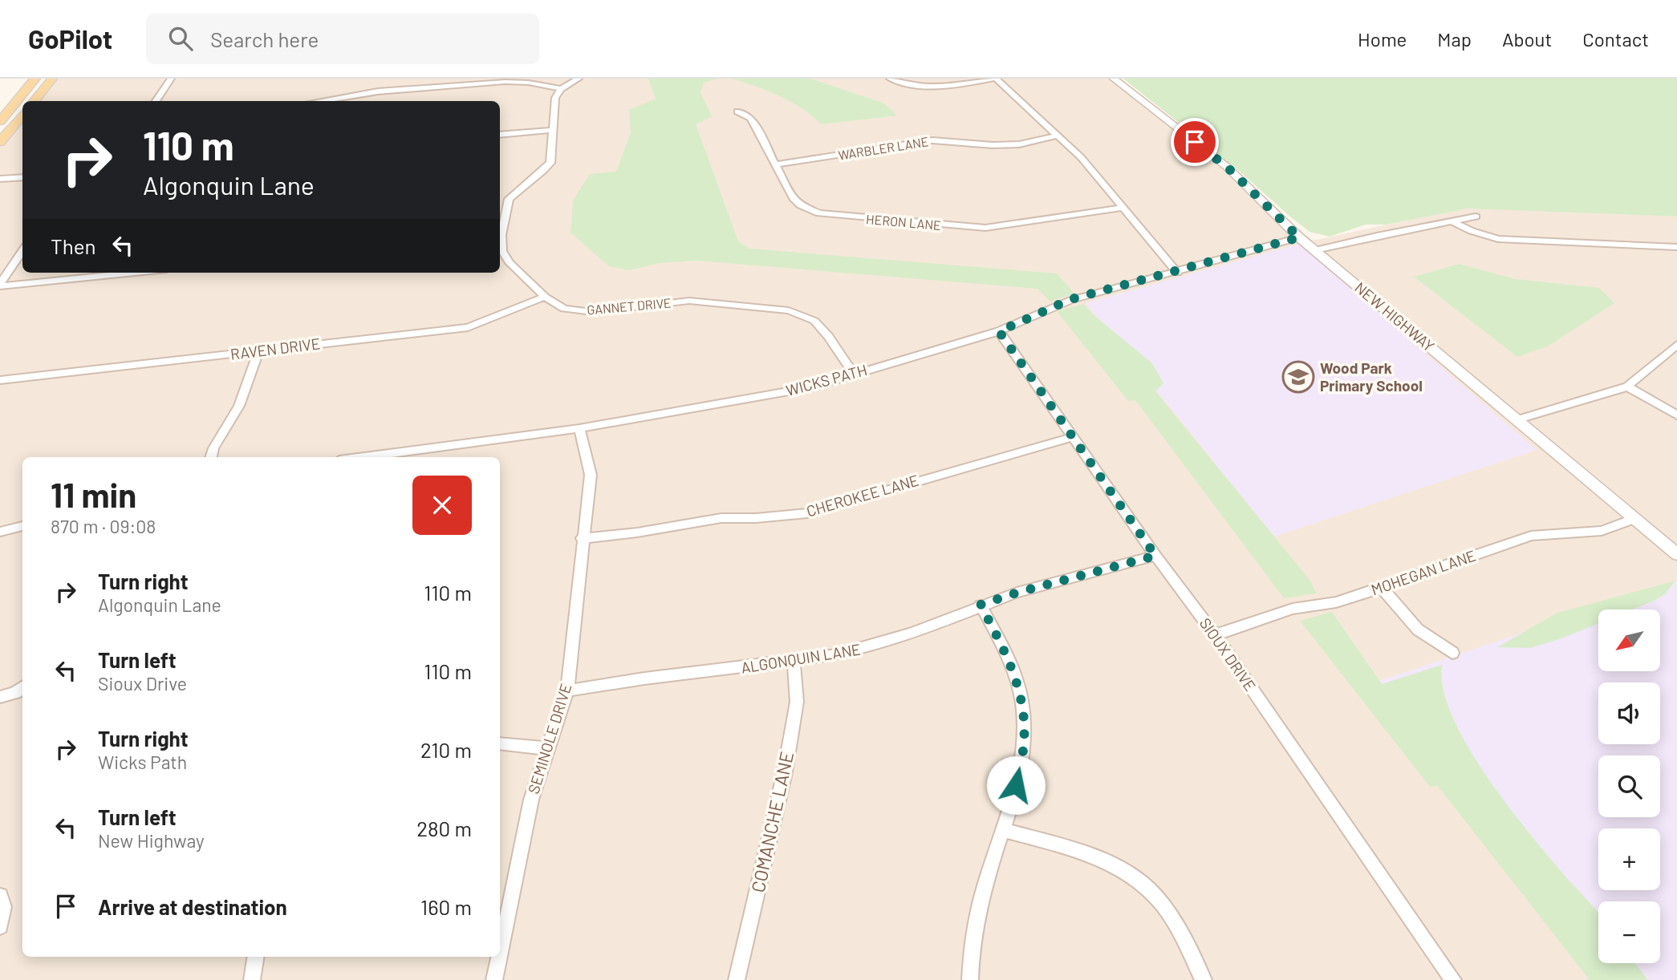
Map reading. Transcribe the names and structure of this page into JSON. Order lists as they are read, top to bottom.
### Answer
{
  "streets": {
    "street": [
      "WARBLER LANE",
      "HERON LANE",
      "GANNET DRIVE",
      "NEW HIGHWAY",
      "RAVEN DRIVE",
      "WICKS PATH",
      "CHEROKEE LANE",
      "MOHEGAN LANE",
      "SIOUX DRIVE",
      "ALGONQUIN LANE",
      "SEMINOLE DRIVE",
      "COMANCHE LANE"
    ]
  },
  "crossings": [
    ["WARBLER LANE", "HERON LANE"],
    ["GANNET DRIVE", "RAVEN DRIVE"],
    ["GANNET DRIVE", "WICKS PATH"],
    ["NEW HIGHWAY", "WICKS PATH"],
    ["NEW HIGHWAY", "MOHEGAN LANE"],
    ["WICKS PATH", "SIOUX DRIVE"],
    ["WICKS PATH", "SEMINOLE DRIVE"],
    ["CHEROKEE LANE", "SIOUX DRIVE"],
    ["CHEROKEE LANE", "SEMINOLE DRIVE"],
    ["MOHEGAN LANE", "SIOUX DRIVE"],
    ["SIOUX DRIVE", "ALGONQUIN LANE"],
    ["ALGONQUIN LANE", "SEMINOLE DRIVE"],
    ["ALGONQUIN LANE", "COMANCHE LANE"]
  ],
  "places": {
    "school or university": ["Wood Park Primary School"]
  },
  "north": "bottom left",
  "page": {
    "header": "GoPilot",
    "search": "Search here",
    "nav": [
      "Home",
      "Map",
      "About",
      "Contact"
    ],
    "turn": ["110 m", "Algonquin Lane"],
    "then": "Then",
    "heading": ["11 min", "870 m · 09:08"],
    "list": [
      {
        "name": "Turn right",
        "note": "Algonquin Lane",
        "value": "110 m"
      },
      {
        "name": "Turn left",
        "note": "Sioux Drive",
        "value": "110 m"
      },
      {
        "name": "Turn right",
        "note": "Wicks Path",
        "value": "210 m"
      },
      {
        "name": "Turn left",
        "note": "New Highway",
        "value": "280 m"
      },
      {
        "name": "Arrive at destination",
        "value": "160 m"
      }
    ],
    "map_buttons": ["+", "−"]
  }
}
